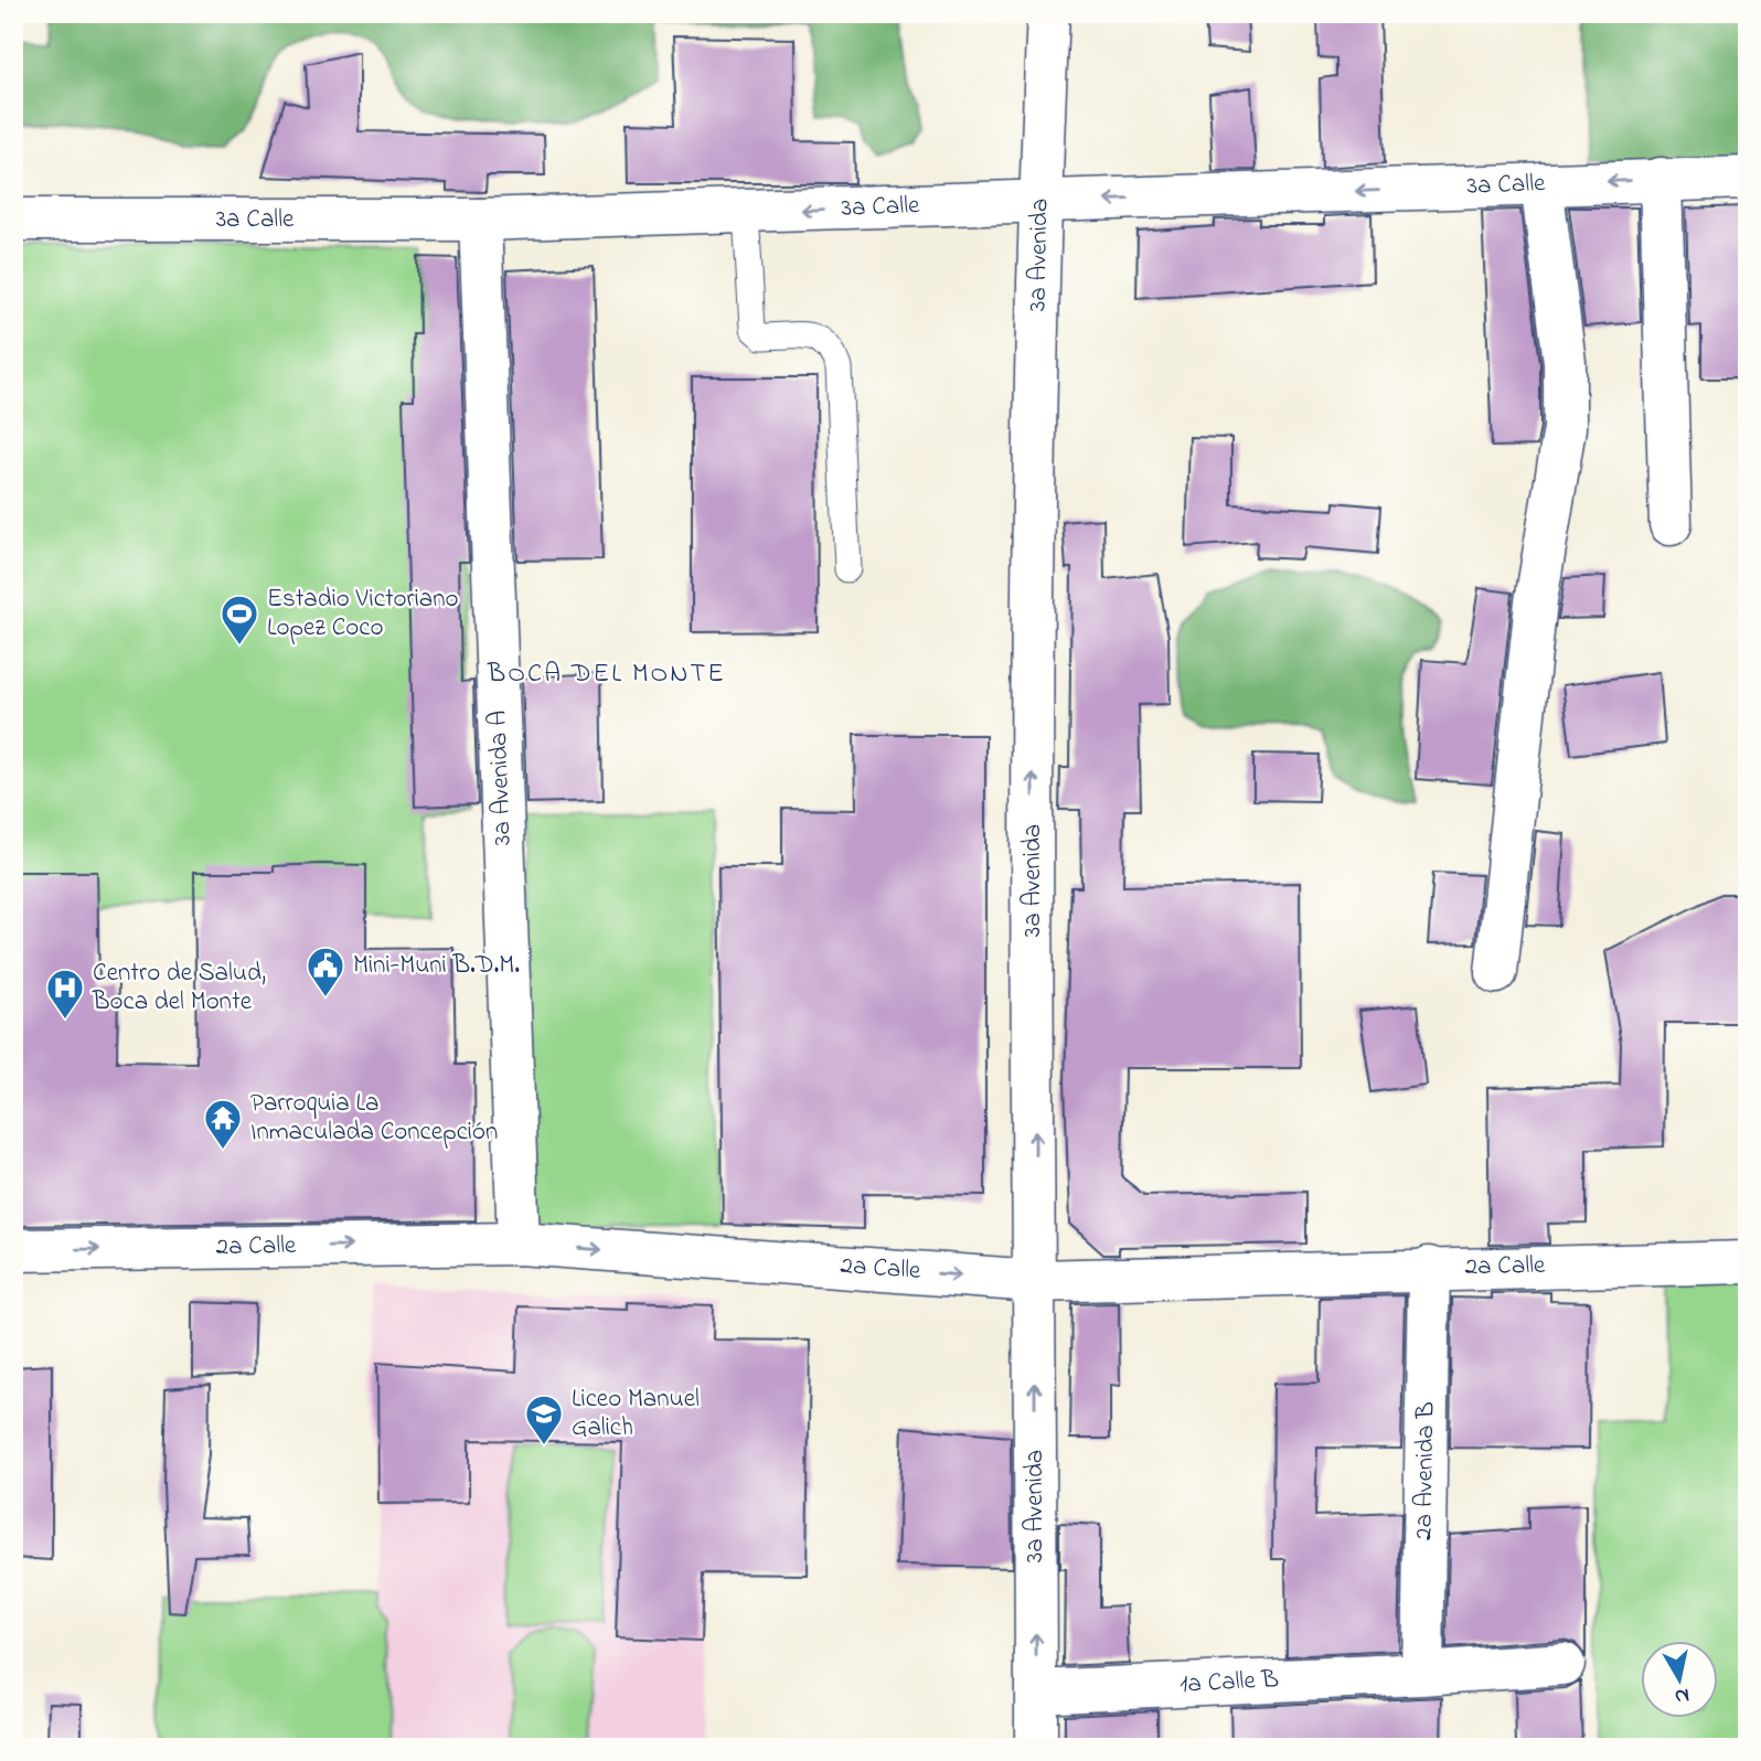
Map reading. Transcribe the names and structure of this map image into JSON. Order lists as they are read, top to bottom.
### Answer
{
  "streets": {
    "street": [
      "3a Calle",
      "3a Avenida",
      "3a Avenida A",
      "2a Calle",
      "2a Avenida B",
      "1a Calle B"
    ]
  },
  "crossings": [
    ["3a Calle", "3a Avenida"],
    ["3a Calle", "3a Avenida A"],
    ["3a Avenida", "2a Calle"],
    ["3a Avenida", "1a Calle B"],
    ["3a Avenida A", "2a Calle"],
    ["2a Calle", "2a Avenida B"],
    ["2a Avenida B", "1a Calle B"]
  ],
  "one_way": ["3a Calle", "3a Avenida", "2a Calle"],
  "districts": ["BOCA DEL MONTE"],
  "places": {
    "sports": ["Estadio Victoriano Lopez Coco"],
    "public building": ["Mini-Muni B.D.M."],
    "hospital": ["Centro de Salud, Boca del Monte"],
    "temple": ["Parroquia La Inmaculada Concepción"],
    "school or university": ["Liceo Manuel Galich"]
  },
  "north": "bottom"
}
